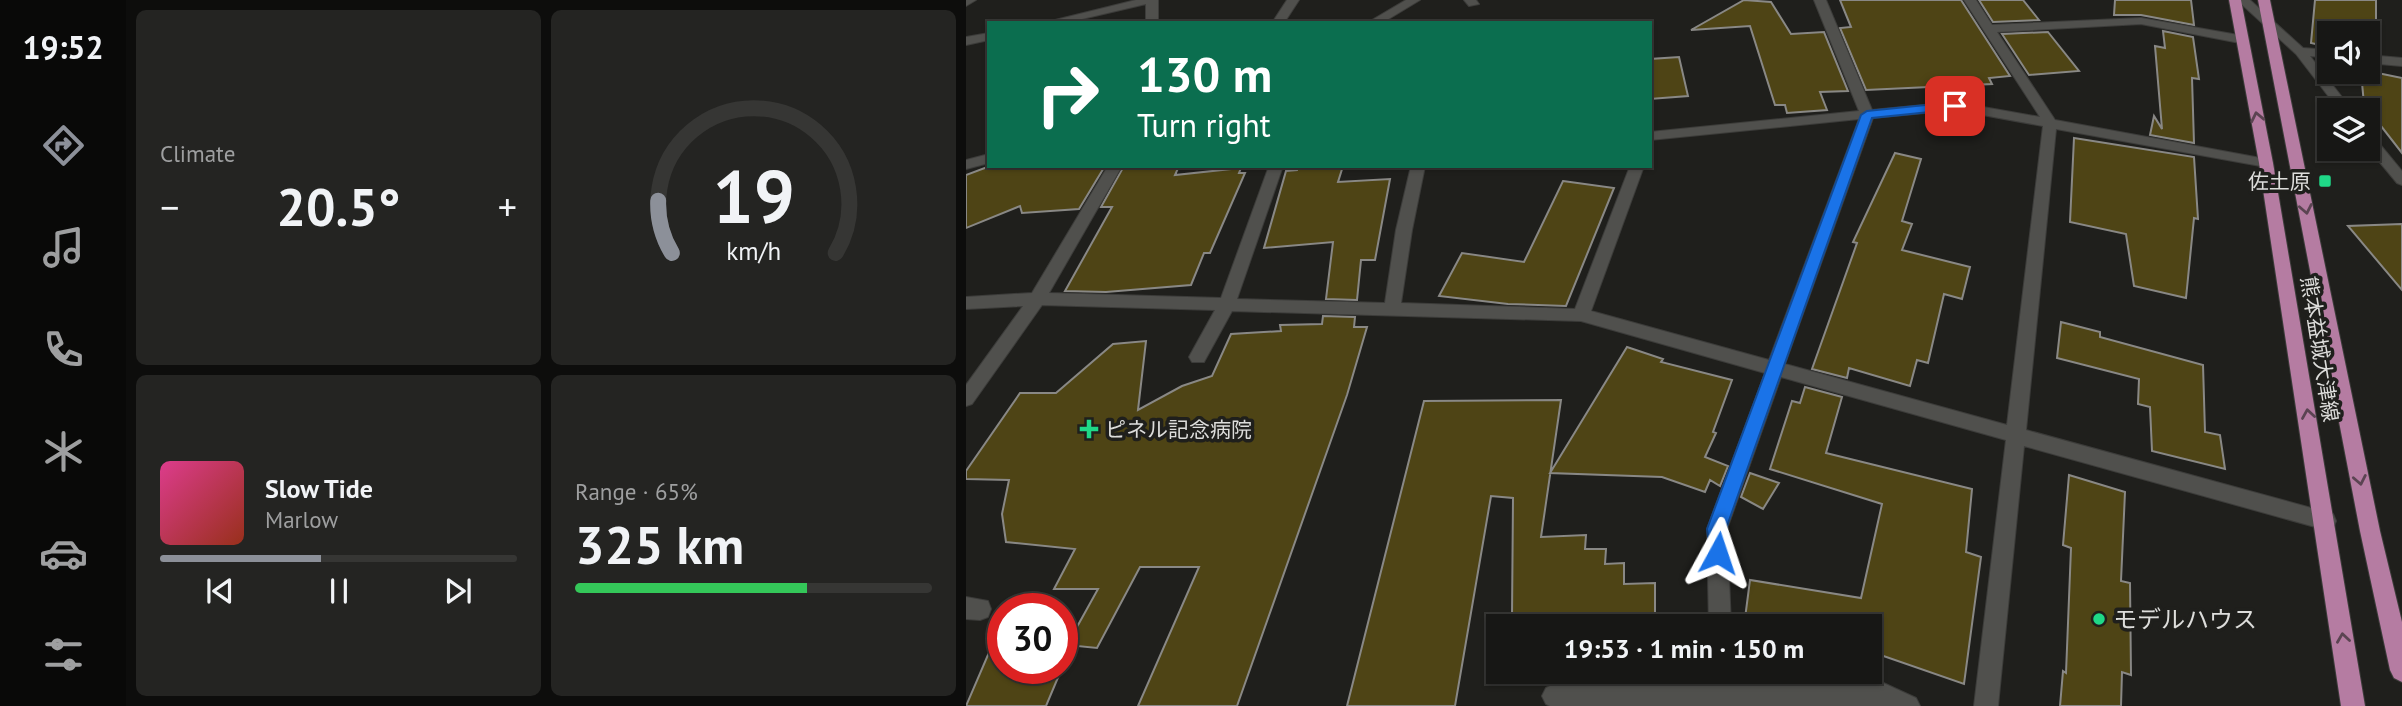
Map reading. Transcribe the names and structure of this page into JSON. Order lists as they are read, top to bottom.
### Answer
{
  "streets": {
    "main road": ["熊本益城大津線"]
  },
  "places": {
    "transit": ["佐土原"],
    "health": ["ピネル記念病院"],
    "other": ["モデルハウス"]
  },
  "page": {
    "tabs": "19:52",
    "tile": [
      "Climate",
      ["Range · 65%", "325 km"]
    ],
    "turn": ["130 m", "Turn right"],
    "heat": ["−", "20.5°", "+"],
    "song": ["Slow Tide", "Marlow"],
    "limit": "30",
    "trip": "19:53 · 1 min · 150 m",
    "gauge": ["19", "km/h"]
  }
}
